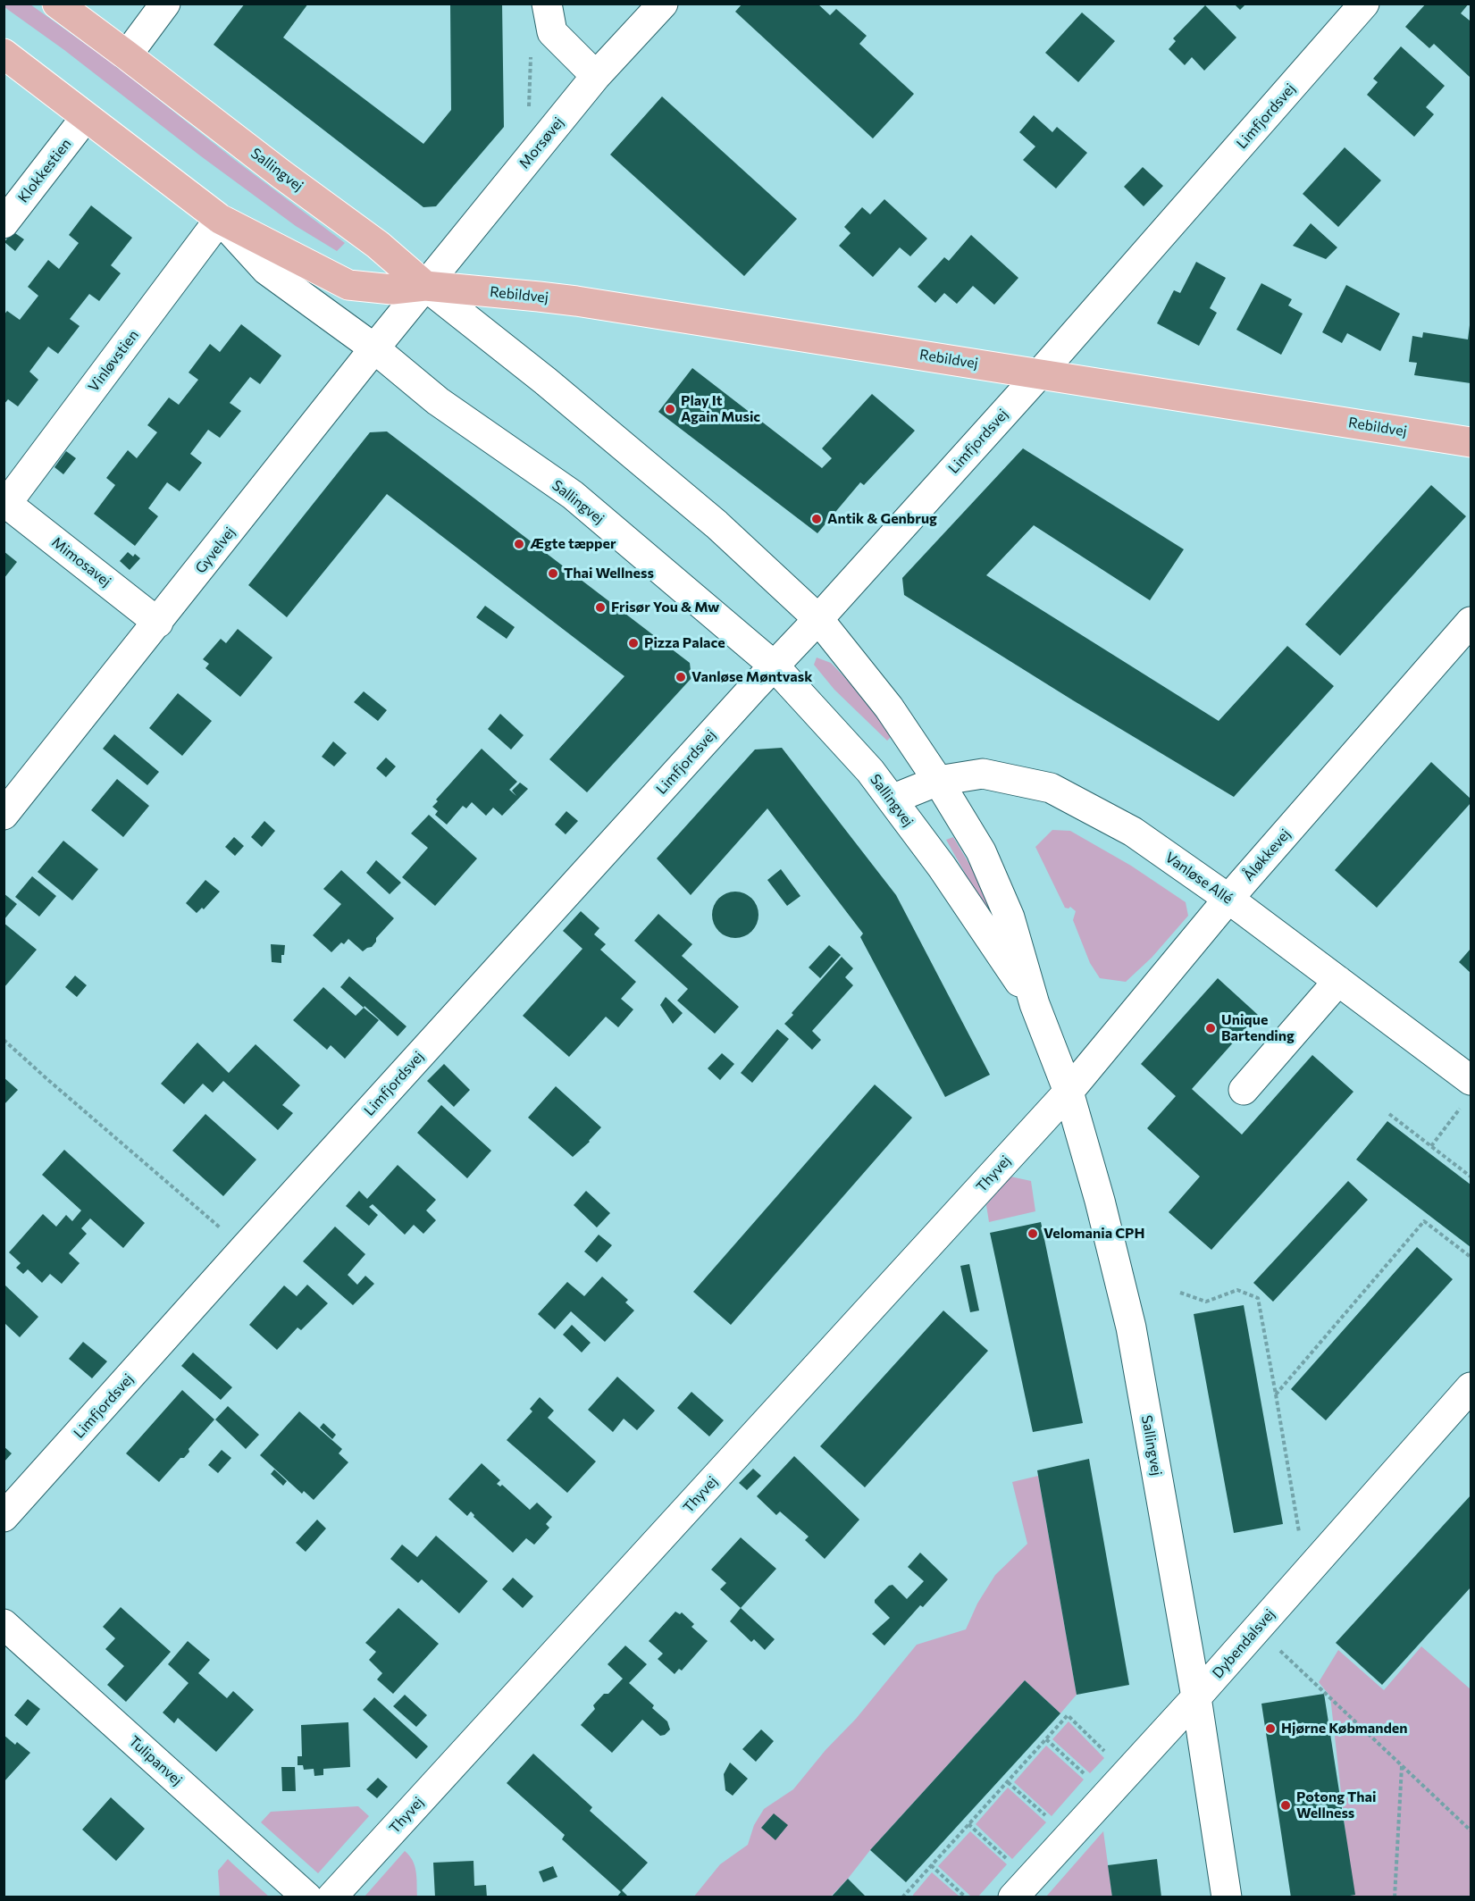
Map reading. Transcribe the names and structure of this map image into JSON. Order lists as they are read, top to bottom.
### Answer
{
  "streets": {
    "main road": ["Sallingvej", "Rebildvej"],
    "street": [
      "Limfjordsvej",
      "Morsøvej",
      "Klokkestien",
      "Vinløvstien",
      "Gyvelvej",
      "Mimosavej",
      "Åløkkevej",
      "Vanløse Allé",
      "Thyvej",
      "Dybendalsvej",
      "Tulipanvej"
    ]
  },
  "crossings": [
    ["Limfjordsvej", "Sallingvej"],
    ["Limfjordsvej", "Rebildvej"],
    ["Morsøvej", "Sallingvej"],
    ["Morsøvej", "Rebildvej"],
    ["Morsøvej", "Gyvelvej"],
    ["Sallingvej", "Klokkestien"],
    ["Sallingvej", "Rebildvej"],
    ["Sallingvej", "Vinløvstien"],
    ["Sallingvej", "Gyvelvej"],
    ["Sallingvej", "Åløkkevej"],
    ["Sallingvej", "Vanløse Allé"],
    ["Sallingvej", "Thyvej"],
    ["Sallingvej", "Dybendalsvej"],
    ["Rebildvej", "Gyvelvej"],
    ["Vinløvstien", "Mimosavej"],
    ["Gyvelvej", "Mimosavej"],
    ["Åløkkevej", "Vanløse Allé"],
    ["Åløkkevej", "Thyvej"]
  ],
  "places": [
    "Play It Again Music",
    "Antik & Genbrug",
    "Ægte tæpper",
    "Thai Wellness",
    "Frisør You & Mw",
    "Pizza Palace",
    "Vanløse Møntvask",
    "Unique Bartending",
    "Velomania CPH",
    "Hjørne Købmanden",
    "Potong Thai Wellness"
  ]
}
